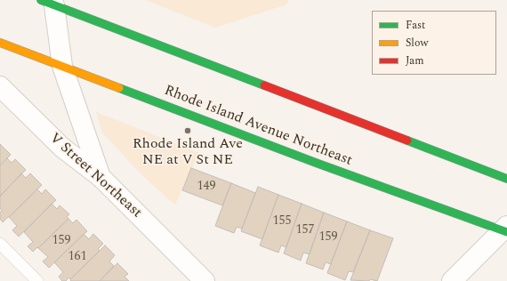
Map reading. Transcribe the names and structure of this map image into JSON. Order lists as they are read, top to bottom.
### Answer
{
  "streets": {
    "main road": ["Rhode Island Avenue Northeast"],
    "street": ["V Street Northeast"]
  },
  "places": ["Rhode Island Ave NE at V St NE"],
  "house_numbers": [
    "149",
    "155",
    "157",
    "159",
    "159",
    "161"
  ],
  "legend": ["Fast", "Slow", "Jam"]
}
